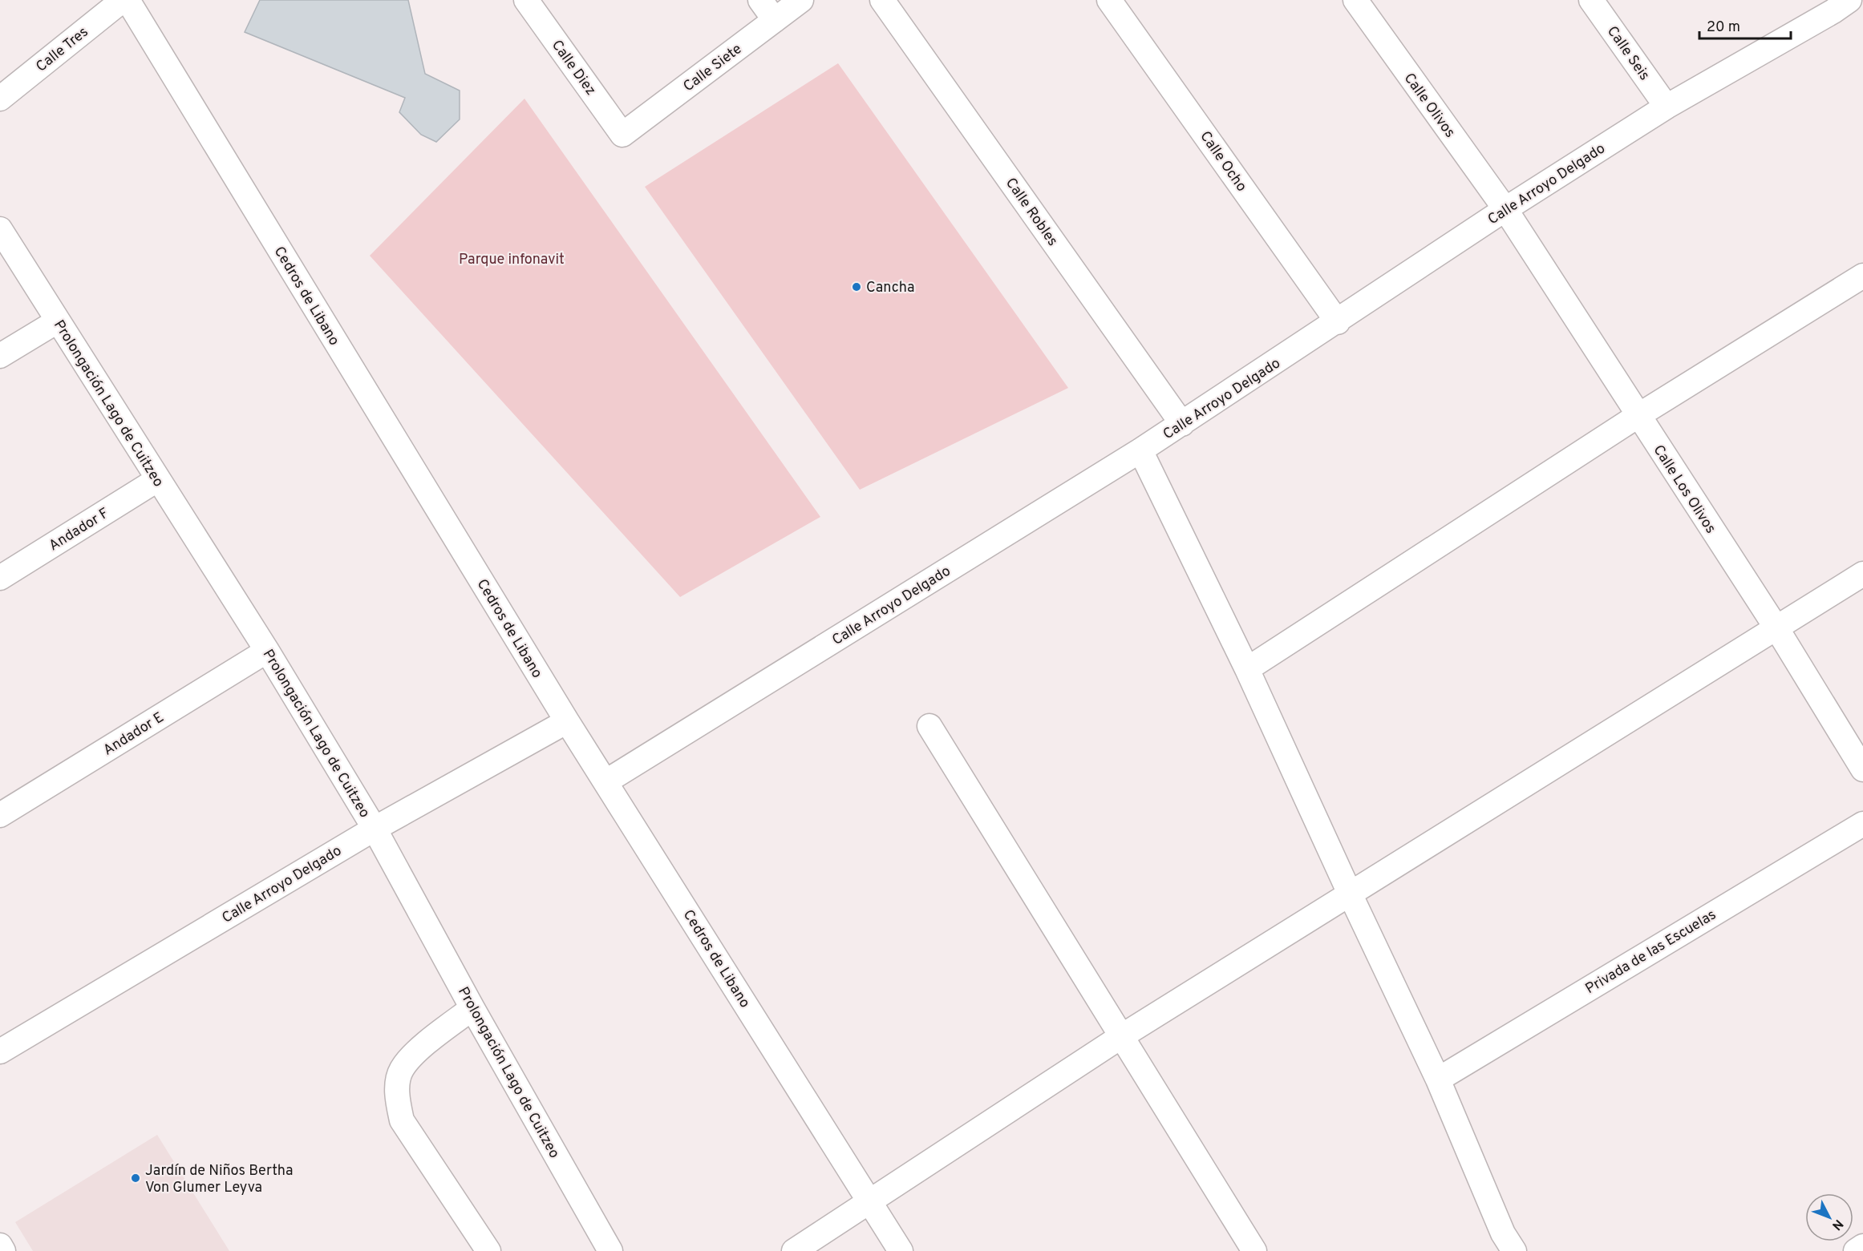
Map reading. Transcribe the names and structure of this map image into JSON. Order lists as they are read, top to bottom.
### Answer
{
  "streets": {
    "street": [
      "Calle Tres",
      "Calle Seis",
      "Calle Diez",
      "Calle Siete",
      "Calle Olivos",
      "Calle Ocho",
      "Calle Arroyo Delgado",
      "Calle Robles",
      "Cedros de Libano",
      "Prolongación Lago de Cuitzeo",
      "Calle Los Olivos",
      "Andador F",
      "Andador E",
      "Privada de las Escuelas"
    ]
  },
  "crossings": [
    ["Calle Seis", "Calle Arroyo Delgado"],
    ["Calle Diez", "Calle Siete"],
    ["Calle Olivos", "Calle Arroyo Delgado"],
    ["Calle Olivos", "Calle Los Olivos"],
    ["Calle Ocho", "Calle Arroyo Delgado"],
    ["Calle Arroyo Delgado", "Calle Robles"],
    ["Calle Arroyo Delgado", "Cedros de Libano"],
    ["Calle Arroyo Delgado", "Prolongación Lago de Cuitzeo"],
    ["Calle Arroyo Delgado", "Calle Los Olivos"],
    ["Prolongación Lago de Cuitzeo", "Andador F"],
    ["Prolongación Lago de Cuitzeo", "Andador E"]
  ],
  "parks": ["Parque infonavit"],
  "places": ["Cancha", "Jardín de Niños Bertha Von Glumer Leyva"],
  "scale_bar": "20 m",
  "north": "bottom right"
}
